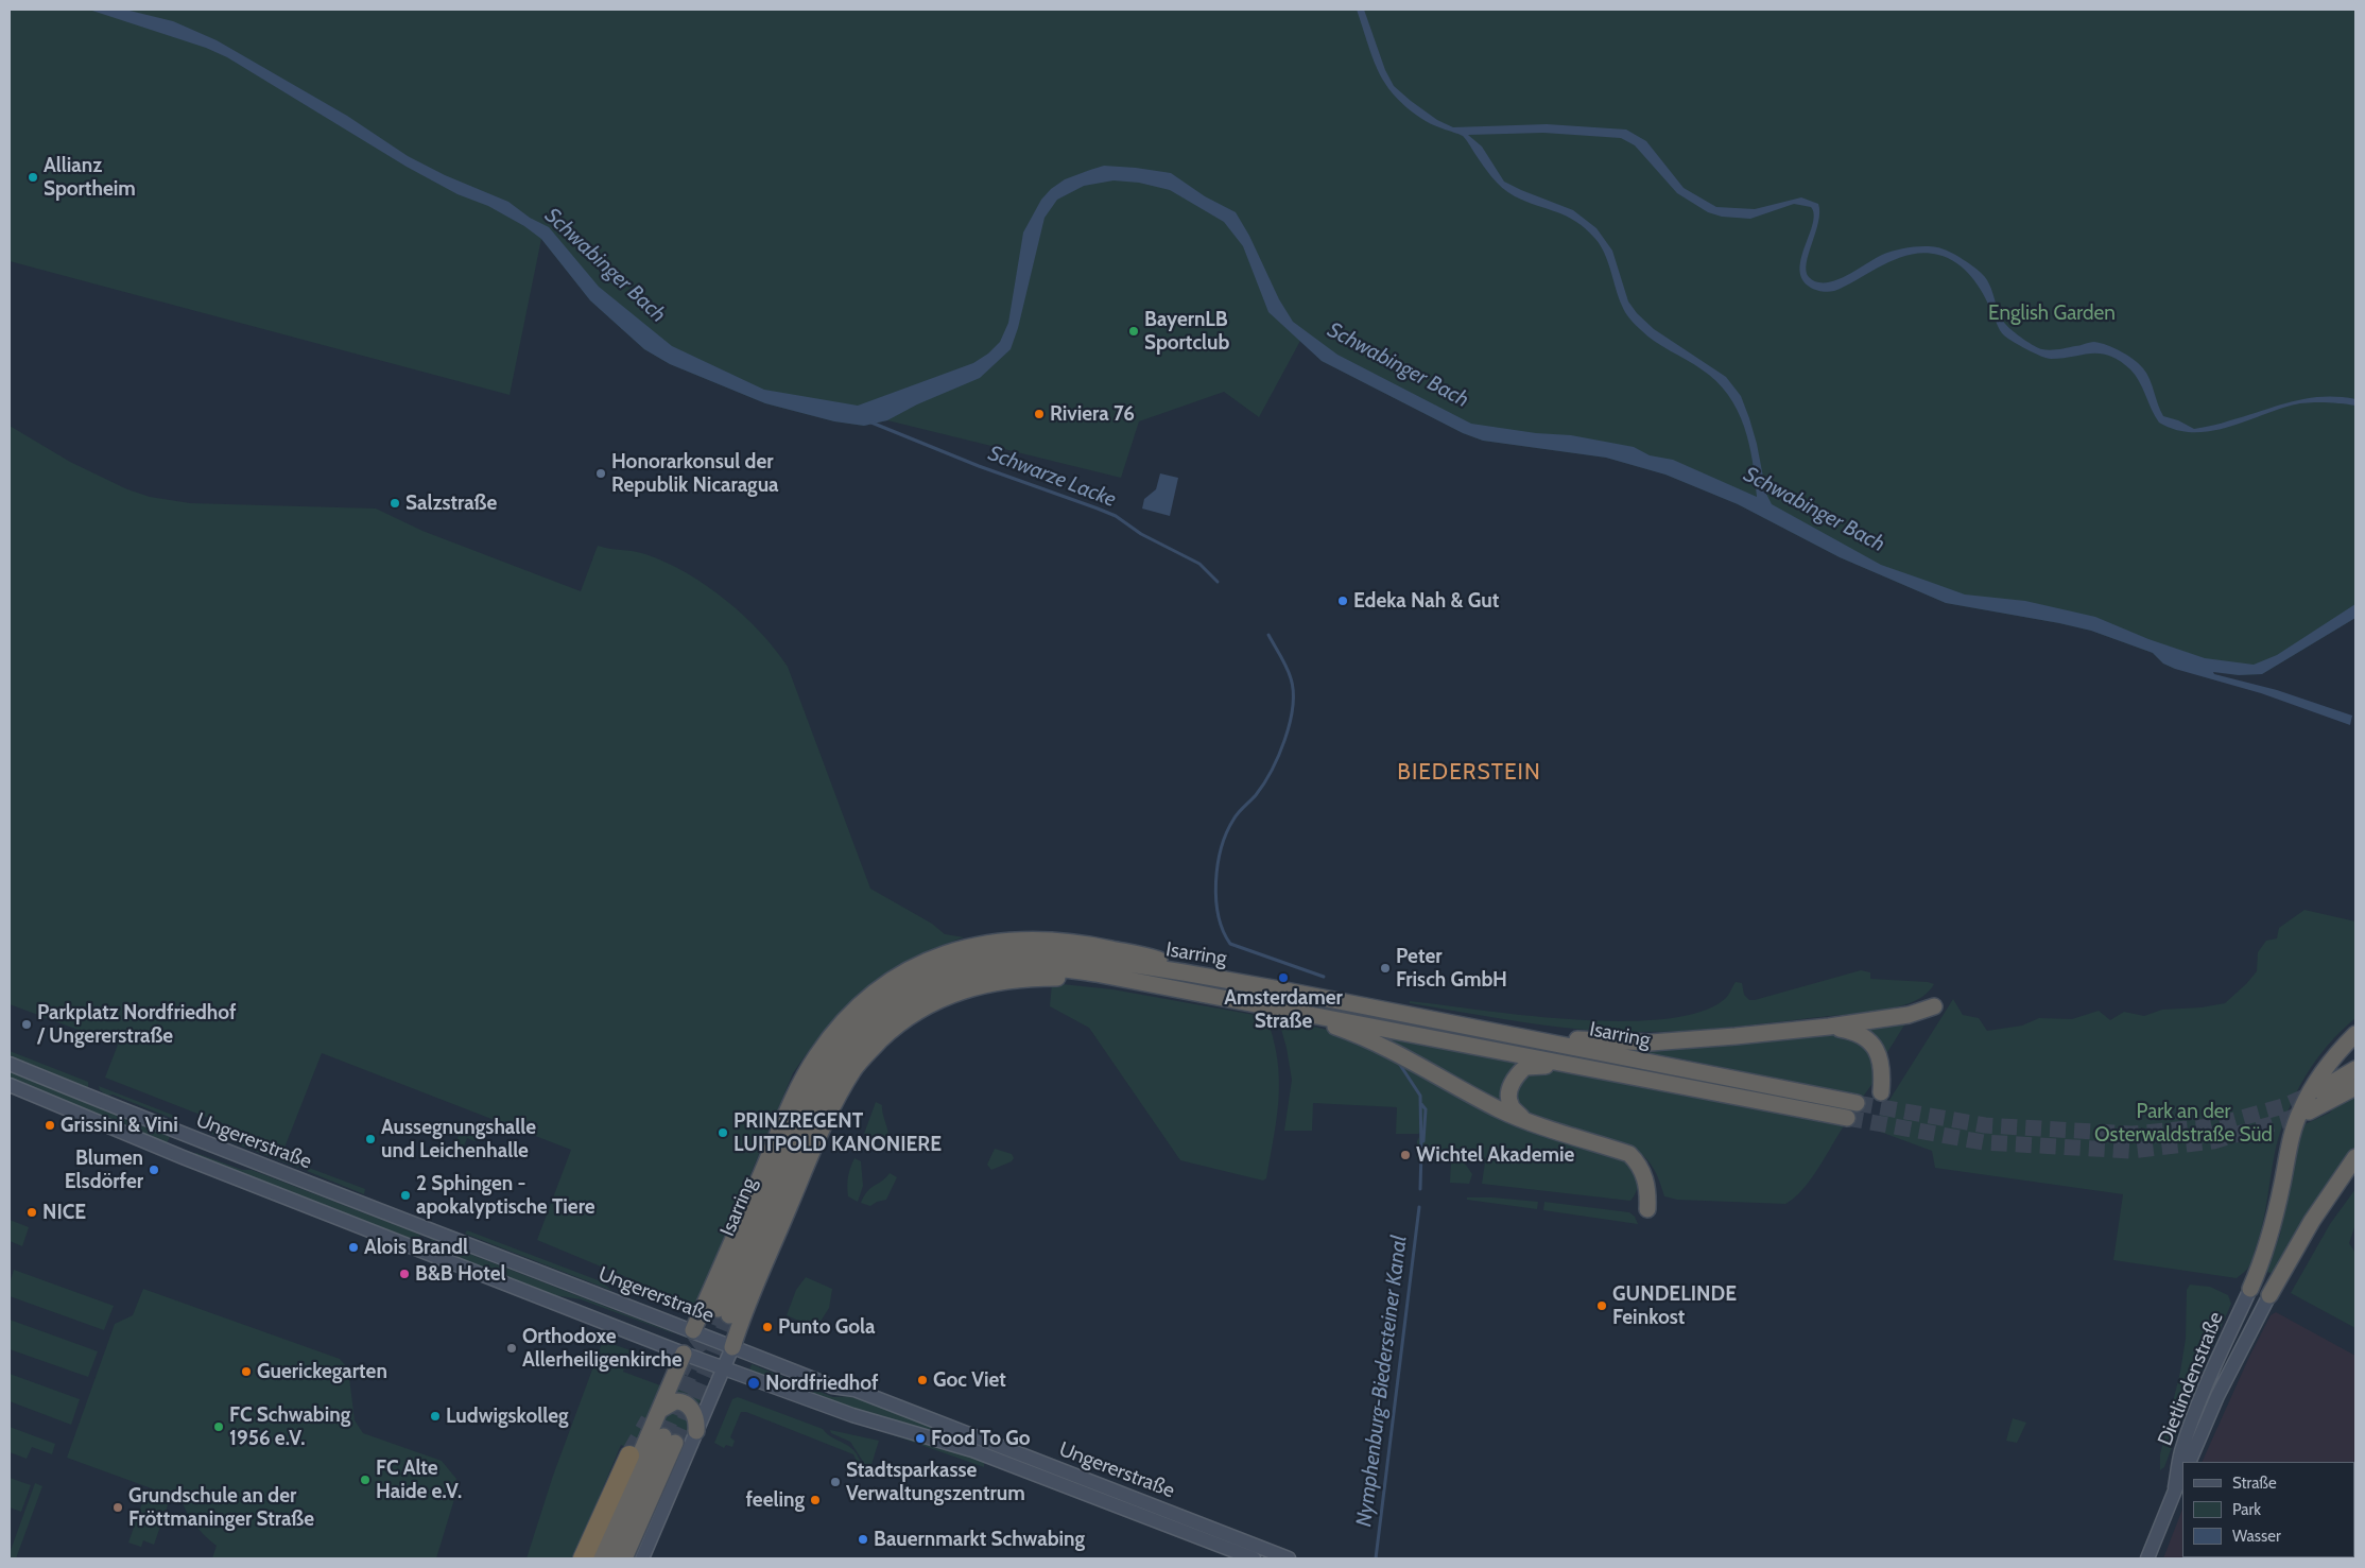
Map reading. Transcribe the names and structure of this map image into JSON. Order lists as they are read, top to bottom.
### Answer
{
  "streets": {
    "highway": ["Isarring"],
    "main road": ["Ungererstraße", "Dietlindenstraße"]
  },
  "districts": ["BIEDERSTEIN"],
  "water": ["Schwabinger Bach", "Schwarze Lacke", "Nymphenburg-Biedersteiner Kanal"],
  "parks": ["English Garden", "Park an der Osterwaldstraße Süd"],
  "places": [
    "Allianz Sportheim",
    "BayernLB Sportclub",
    "Riviera 76",
    "Honorarkonsul der Republik Nicaragua",
    "Salzstraße",
    "Edeka Nah & Gut",
    "Peter Frisch GmbH",
    "Amsterdamer Straße",
    "Parkplatz Nordfriedhof / Ungererstraße",
    "Grissini & Vini",
    "PRINZREGENT LUITPOLD KANONIERE",
    "Aussegnungshalle und Leichenhalle",
    "Wichtel Akademie",
    "Blumen Elsdörfer",
    "2 Sphingen - apokalyptische Tiere",
    "NICE",
    "Alois Brandl",
    "B&B Hotel",
    "GUNDELINDE Feinkost",
    "Punto Gola",
    "Orthodoxe Allerheiligenkirche",
    "Guerickegarten",
    "Goc Viet",
    "Nordfriedhof",
    "Ludwigskolleg",
    "FC Schwabing 1956 e.V.",
    "Food To Go",
    "FC Alte Haide e.V.",
    "Stadtsparkasse Verwaltungszentrum",
    "feeling",
    "Grundschule an der Fröttmaninger Straße",
    "Bauernmarkt Schwabing"
  ],
  "legend": ["Straße", "Park", "Wasser"]
}
